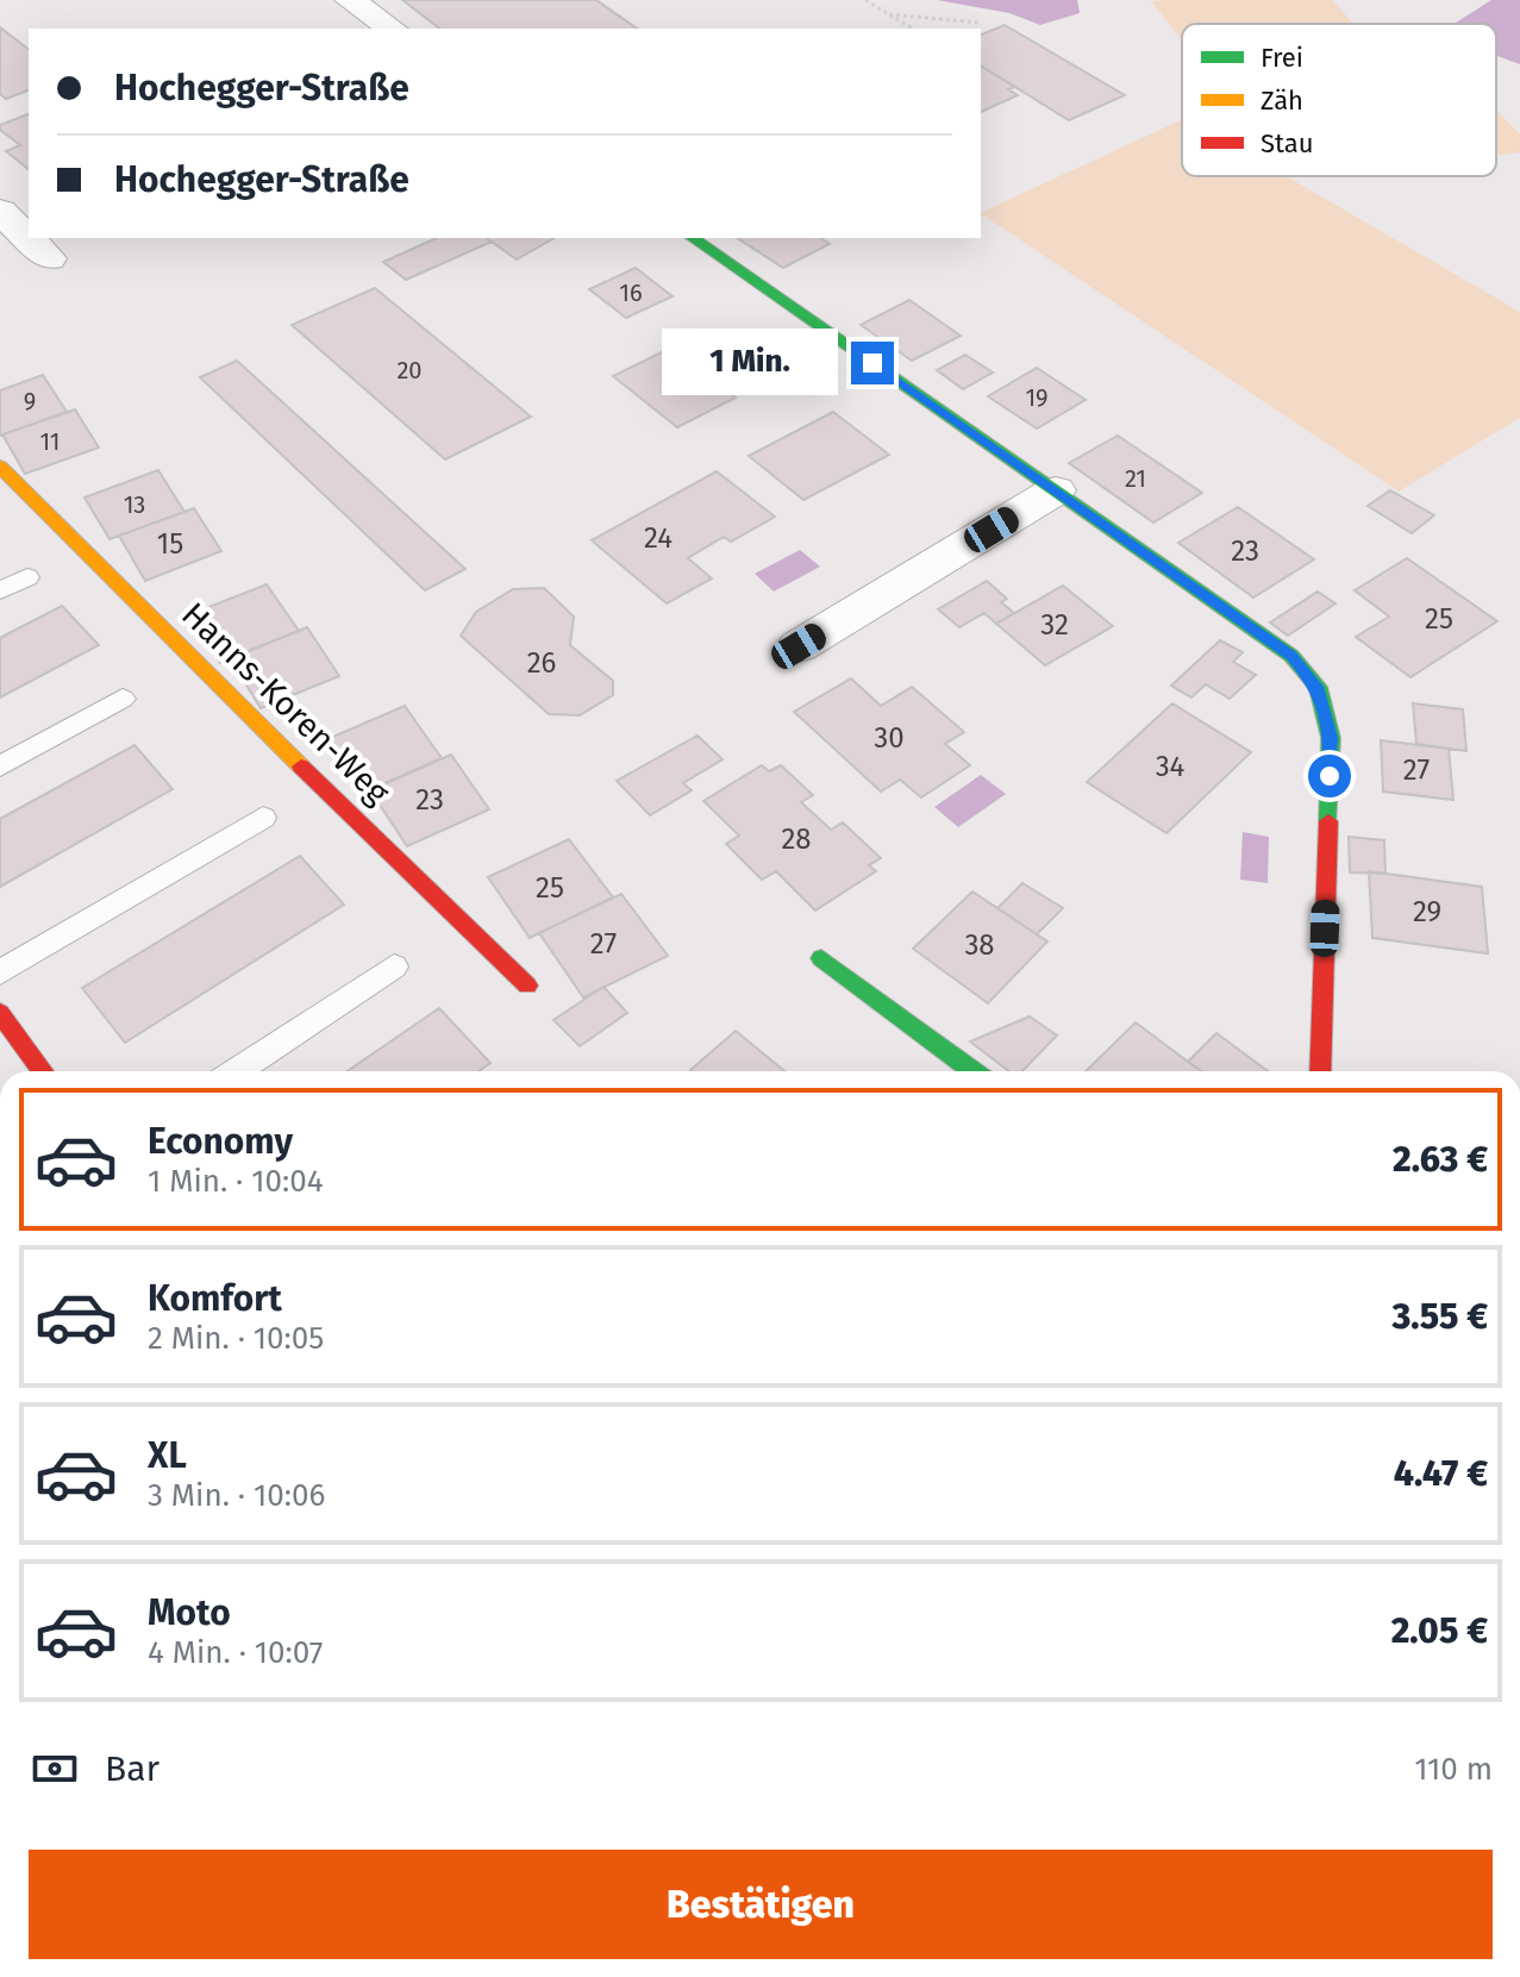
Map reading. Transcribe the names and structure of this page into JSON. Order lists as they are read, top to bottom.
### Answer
{
  "streets": {
    "street": ["Hanns-Koren-Weg"]
  },
  "house_numbers": [
    "16",
    "20",
    "19",
    "9",
    "11",
    "21",
    "13",
    "24",
    "15",
    "23",
    "25",
    "32",
    "26",
    "30",
    "34",
    "27",
    "23",
    "28",
    "25",
    "29",
    "27",
    "38"
  ],
  "legend": ["Frei", "Zäh", "Stau"],
  "page": {
    "banner": ["Hochegger-Straße", "Hochegger-Straße"],
    "bubble": "1 Min.",
    "list": [
      {
        "name": "Economy",
        "note": "1 Min. · 10:04",
        "value": "2.63 €"
      },
      {
        "name": "Komfort",
        "note": "2 Min. · 10:05",
        "value": "3.55 €"
      },
      {
        "name": "XL",
        "note": "3 Min. · 10:06",
        "value": "4.47 €"
      },
      {
        "name": "Moto",
        "note": "4 Min. · 10:07",
        "value": "2.05 €"
      }
    ],
    "pay": ["Bar", "110 m"],
    "buttons": "Bestätigen"
  }
}
